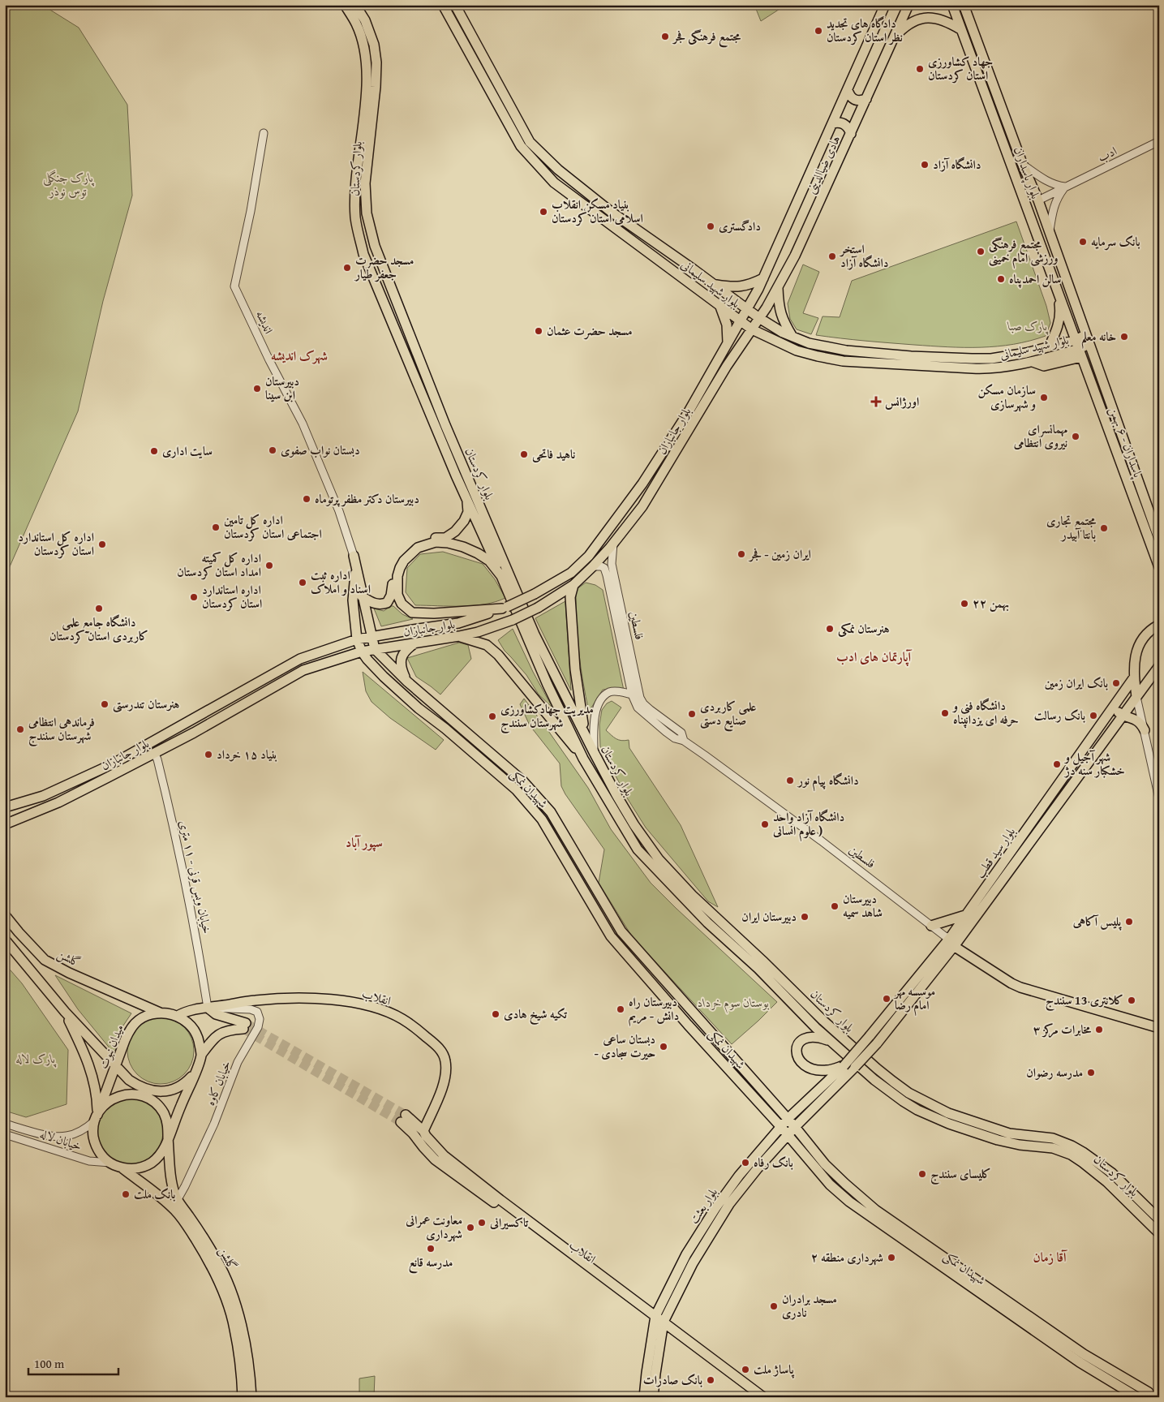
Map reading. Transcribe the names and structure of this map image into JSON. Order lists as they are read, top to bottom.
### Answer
{
  "streets": {
    "main road": [
      "هادی ضیاالدینی",
      "بلوار کردستان",
      "بلوار پاسداران",
      "بلوار شهید سلیمانی",
      "اندیشه",
      "بلوار جانبازان",
      "پاسداران - ۶ بهمن",
      "فلسطین",
      "شهیدان نمکی",
      "بلوار سید قطب",
      "گلشن",
      "انقلاب",
      "میدان نبوت",
      "بلوار بعثت"
    ],
    "street": [
      "ادب",
      "خیابان ویس قرنی - ۱۱ متری",
      "خیابان کاوه",
      "خیابان لاله"
    ]
  },
  "crossings": [
    ["ادب", "بلوار پاسداران"],
    ["هادی ضیاالدینی", "بلوار شهید سلیمانی"],
    ["هادی ضیاالدینی", "بلوار جانبازان"],
    ["بلوار کردستان", "بلوار جانبازان"],
    ["بلوار کردستان", "بلوار سید قطب"],
    ["بلوار پاسداران", "بلوار شهید سلیمانی"],
    ["بلوار پاسداران", "پاسداران - ۶ بهمن"],
    ["بلوار شهید سلیمانی", "بلوار جانبازان"],
    ["بلوار شهید سلیمانی", "پاسداران - ۶ بهمن"],
    ["اندیشه", "بلوار جانبازان"],
    ["اندیشه", "شهیدان نمکی"],
    ["بلوار جانبازان", "فلسطین"],
    ["بلوار جانبازان", "شهیدان نمکی"],
    ["بلوار جانبازان", "خیابان ویس قرنی - ۱۱ متری"],
    ["فلسطین", "بلوار سید قطب"],
    ["شهیدان نمکی", "بلوار بعثت"],
    ["خیابان ویس قرنی - ۱۱ متری", "انقلاب"],
    ["خیابان ویس قرنی - ۱۱ متری", "خیابان کاوه"],
    ["گلشن", "انقلاب"],
    ["گلشن", "میدان نبوت"],
    ["گلشن", "خیابان کاوه"],
    ["گلشن", "خیابان لاله"],
    ["انقلاب", "میدان نبوت"],
    ["انقلاب", "خیابان کاوه"],
    ["انقلاب", "بلوار بعثت"],
    ["میدان نبوت", "خیابان لاله"]
  ],
  "districts": [
    "شهرک اندیشه",
    "آپارتمان های ادب",
    "سپور آباد",
    "آقا زمان"
  ],
  "parks": [
    "پارک جنگلی توس نوذر",
    "پارک صبا",
    "بوستان سوم خرداد",
    "پارک لاله"
  ],
  "places": {
    "other": [
      "دادگاه های تجدید نظر استان کردستان",
      "مجتمع فرهنگی فجر",
      "جهاد کشاورزی استان کردستان",
      "دانشگاه آزاد",
      "بنیاد مسکن انقلاب اسلامی استان کردستان",
      "دادگستری",
      "بانک سرمایه",
      "مجتمع فرهنگی ورزشی امام خمینی",
      "استخر دانشگاه آزاد",
      "مسجد حضرت جعفر طیار",
      "سالن احمدپناه",
      "مسجد حضرت عثمان",
      "خانه معلم",
      "دبیرستان ابن سینا",
      "سازمان مسکن و شهرسازی",
      "مهمانسرای نیروی انتظامی",
      "دبستان نواب صفوی",
      "سایت اداری",
      "ناهید فاتحی",
      "دبیرستان دکتر مظفر پرتوماه",
      "اداره کل تامین اجتماعی استان کردستان",
      "مجتمع تجاری بانتا آبیدر",
      "اداره کل استاندارد استان کردستان",
      "ایران زمین - فجر",
      "اداره کل کمیته امداد استان کردستان",
      "اداره ثبت اسناد و املاک",
      "اداره استاندارد استان کردستان",
      "۲۲ بهمن",
      "دانشگاه جامع علمی کاربردی استان کردستان",
      "هنرستان نمکی",
      "بانک ایران زمین",
      "هنرستان تندرستی",
      "دانشگاه فنی و حرفه ای یزدانپناه",
      "علمی کاربردی صنایع دستی",
      "بانک رسالت",
      "مدیریت جهادکشاورزی شهرستان سنندج",
      "فرماندهی انتظامی شهرستان سنندج",
      "بنیاد ۱۵ خرداد",
      "شهر آجیل و خشکبار سنه دژ",
      "دانشگاه پیام نور",
      "دانشگاه آزاد واحد علوم انسانی )",
      "دبیرستان شاهد سمیه",
      "دبیرستان ایران",
      "پلیس آکاهی",
      "موسسه مهر امام رضا",
      "کلانتری 13 سنندج",
      "دبیرستان راه دانش - مریم",
      "تکیه شیخ هادی",
      "مخابرات مرکز ۳",
      "دبستان ساعی - حیرت سجادی",
      "مدرسه رضوان",
      "بانک رفاه",
      "کلیسای سنندج",
      "بانک ملت",
      "تاکسیرانی",
      "معاونت عمرانی شهرداری",
      "مدرسه قانع",
      "شهرداری منطقه ۲",
      "مسجد برادران نادری",
      "پاساژ ملت",
      "بانک صادرات"
    ],
    "health": ["اورژانس"]
  },
  "scale_bar": "100 m"
}
